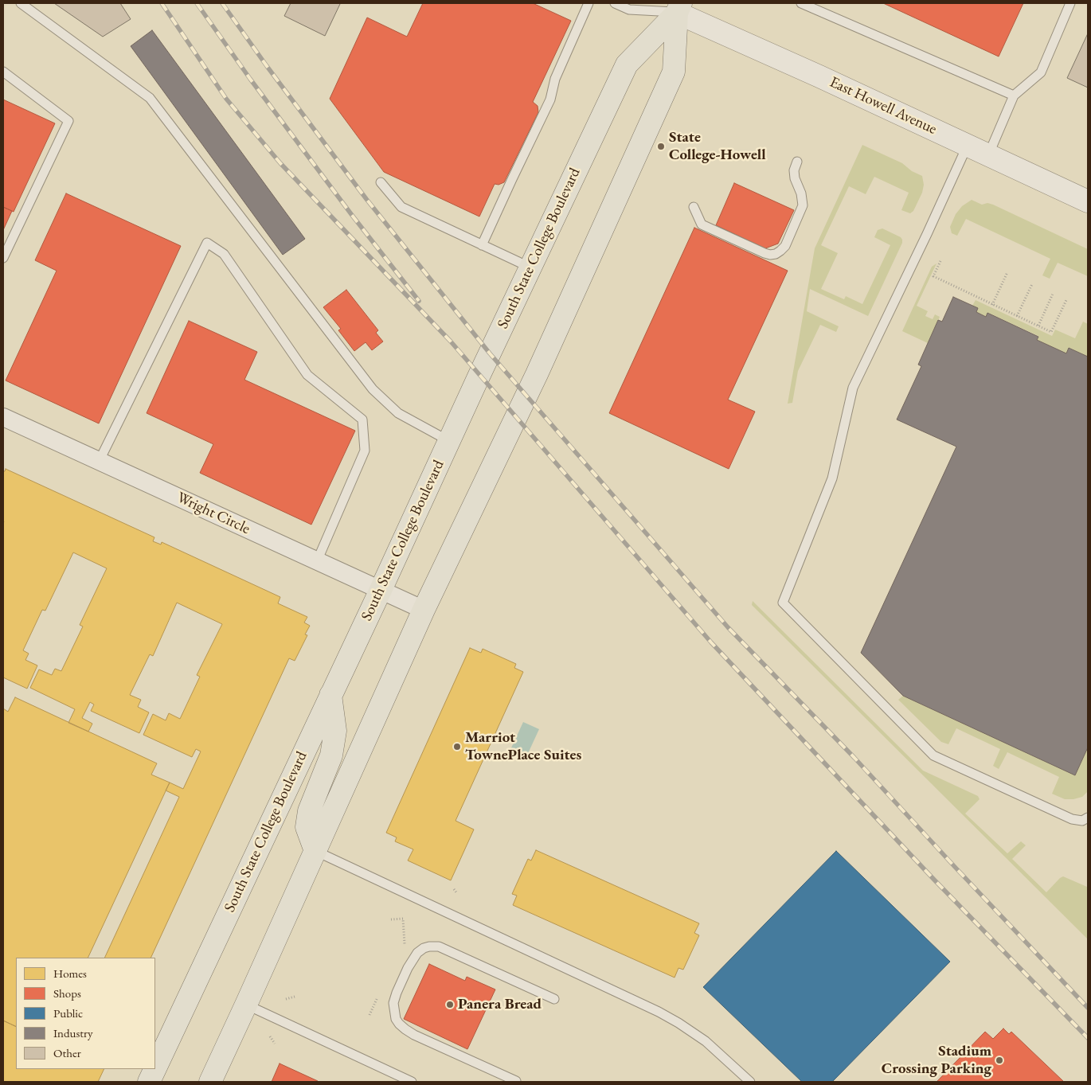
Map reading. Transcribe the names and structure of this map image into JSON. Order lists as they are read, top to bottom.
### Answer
{
  "streets": {
    "main road": ["South State College Boulevard"],
    "street": ["East Howell Avenue", "Wright Circle"]
  },
  "crossings": [
    ["East Howell Avenue", "South State College Boulevard"],
    ["South State College Boulevard", "Wright Circle"]
  ],
  "places": [
    "State College-Howell",
    "Marriot TownePlace Suites",
    "Panera Bread",
    "Stadium Crossing Parking"
  ],
  "legend": [
    "Homes",
    "Shops",
    "Public",
    "Industry",
    "Other"
  ]
}
